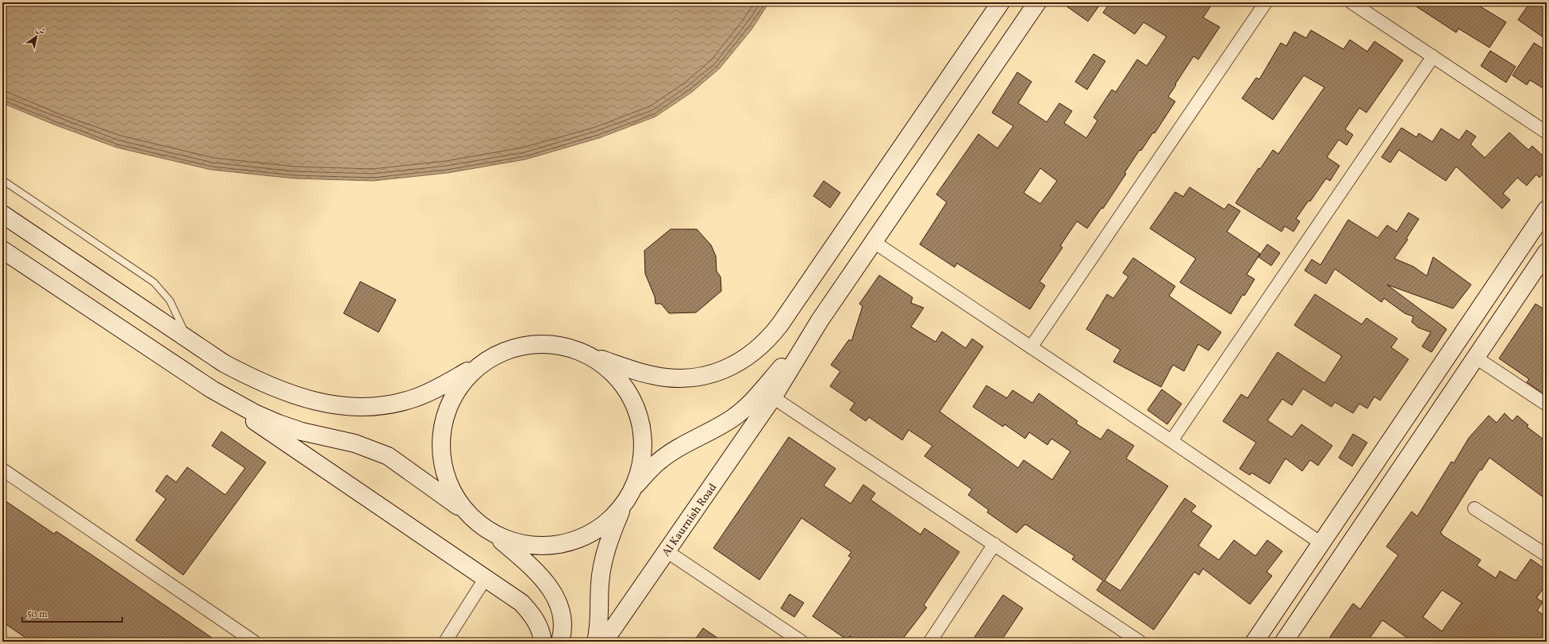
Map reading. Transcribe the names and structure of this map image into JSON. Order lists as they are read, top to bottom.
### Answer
{
  "streets": {
    "street": ["Al Kaurnish Road"]
  },
  "scale_bar": "50 m",
  "north": "top right"
}
